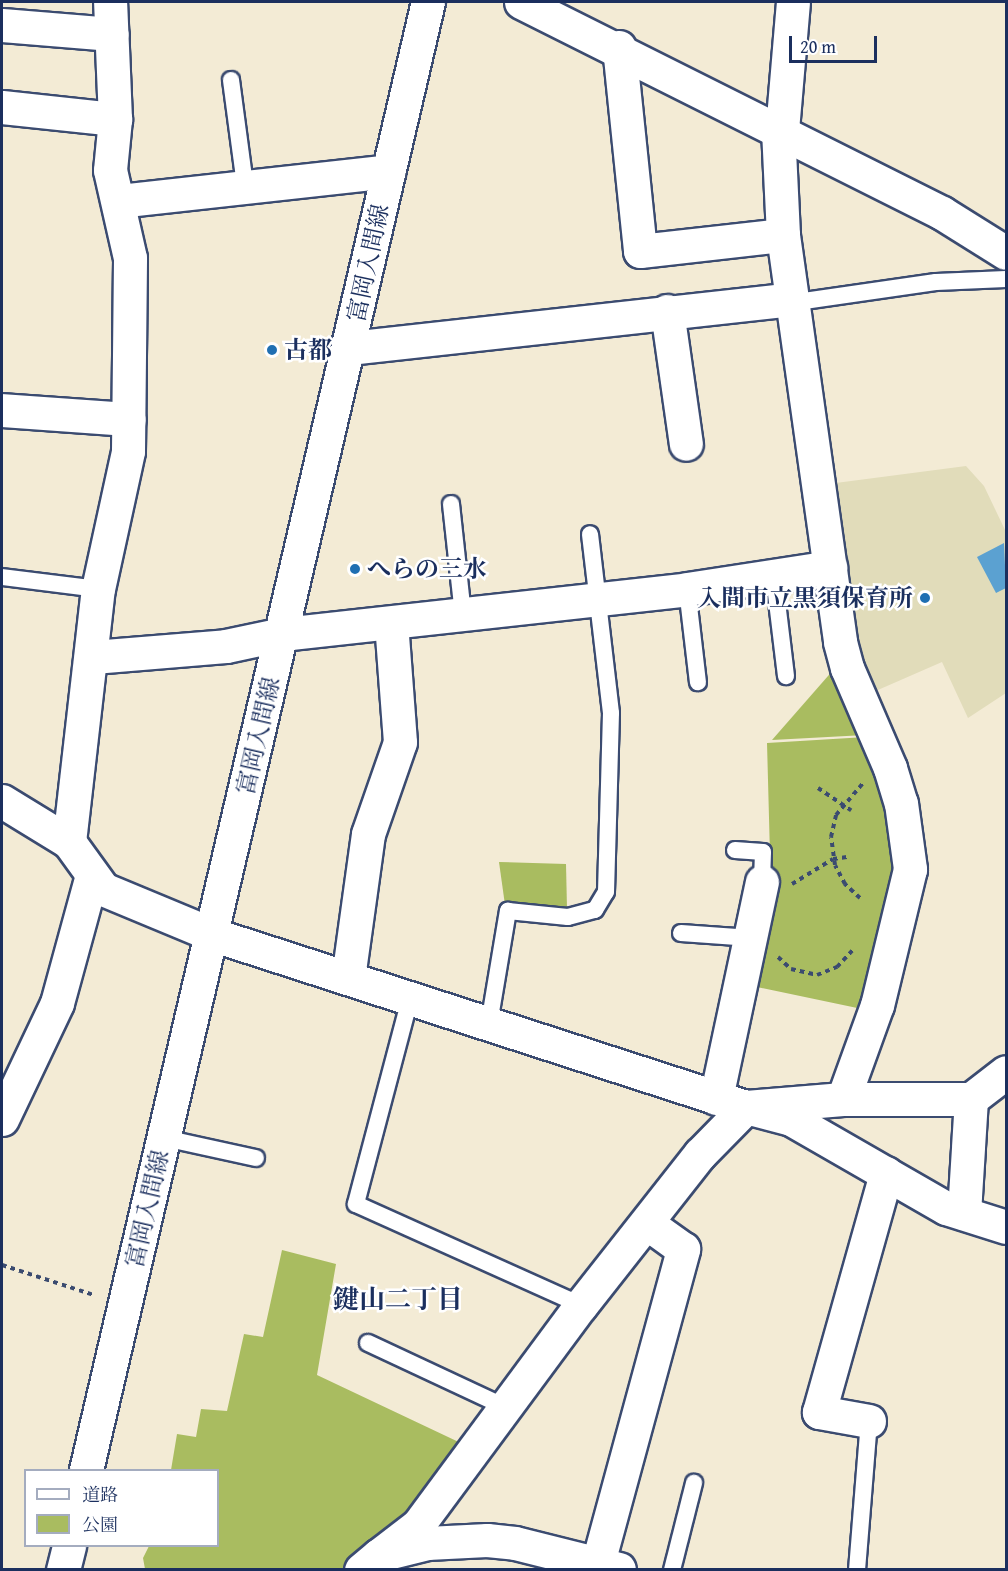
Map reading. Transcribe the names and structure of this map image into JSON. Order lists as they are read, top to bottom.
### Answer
{
  "streets": {
    "street": ["富岡入間線"]
  },
  "districts": ["鍵山二丁目"],
  "places": ["古都", "へらの三水", "入間市立黒須保育所"],
  "legend": ["道路", "公園"],
  "scale_bar": "20 m"
}
